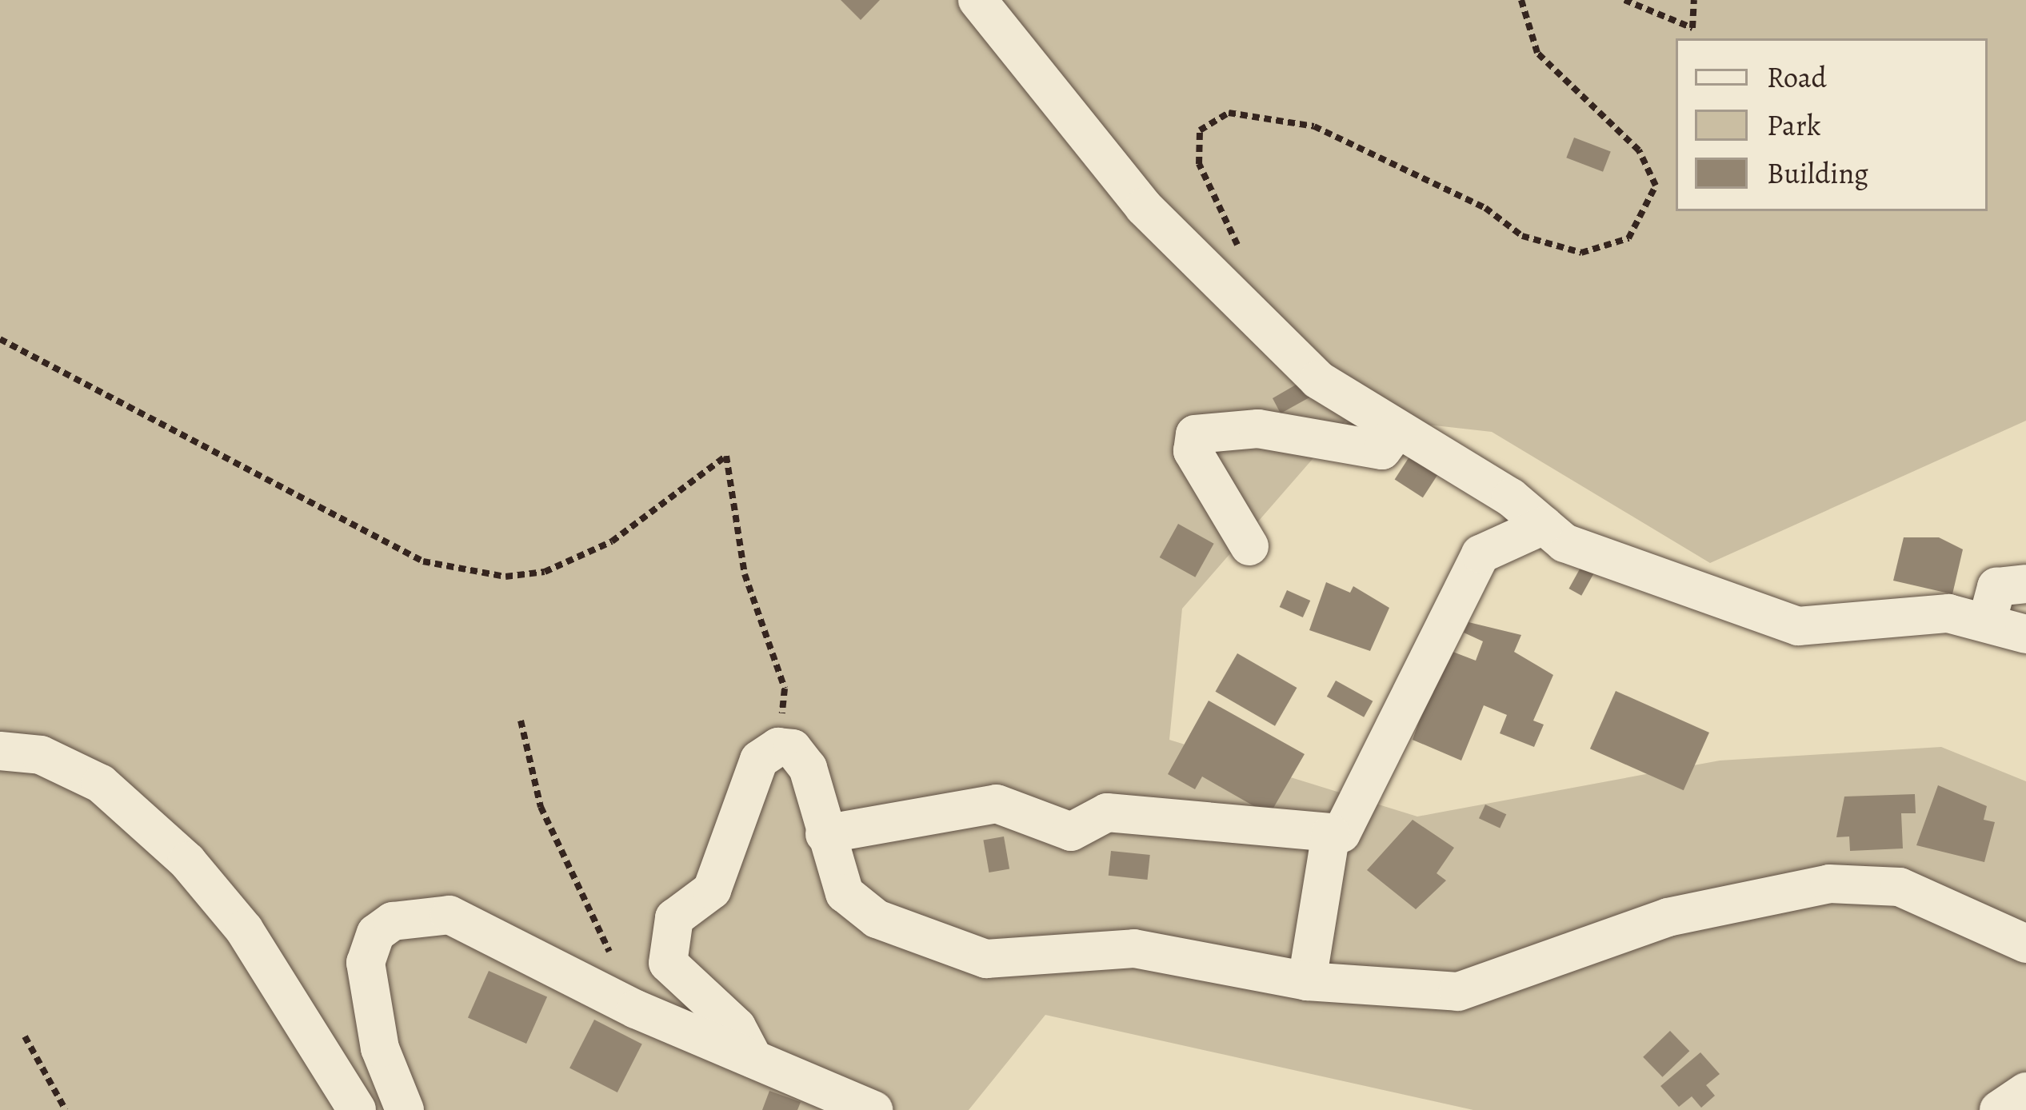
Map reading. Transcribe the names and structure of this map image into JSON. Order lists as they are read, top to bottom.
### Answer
{
  "legend": ["Road", "Park", "Building"]
}
